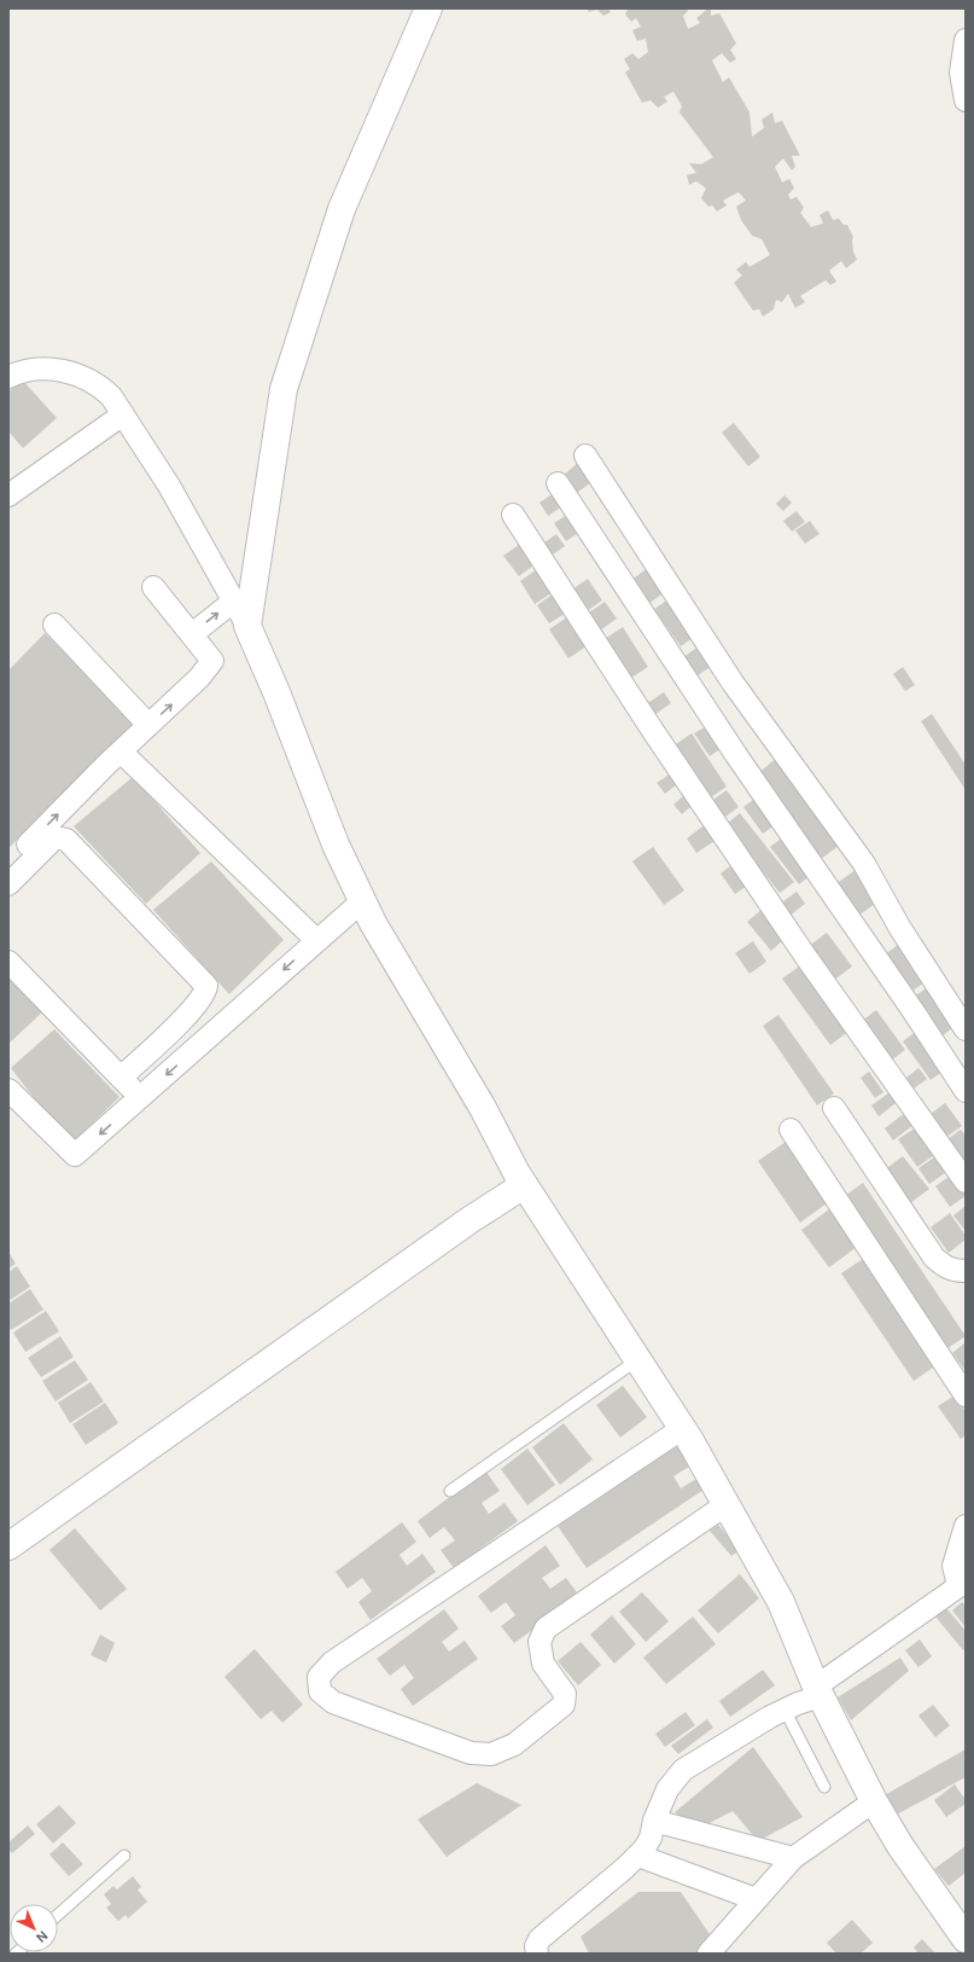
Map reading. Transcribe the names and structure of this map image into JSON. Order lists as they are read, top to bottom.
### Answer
{
  "north": "bottom right"
}
